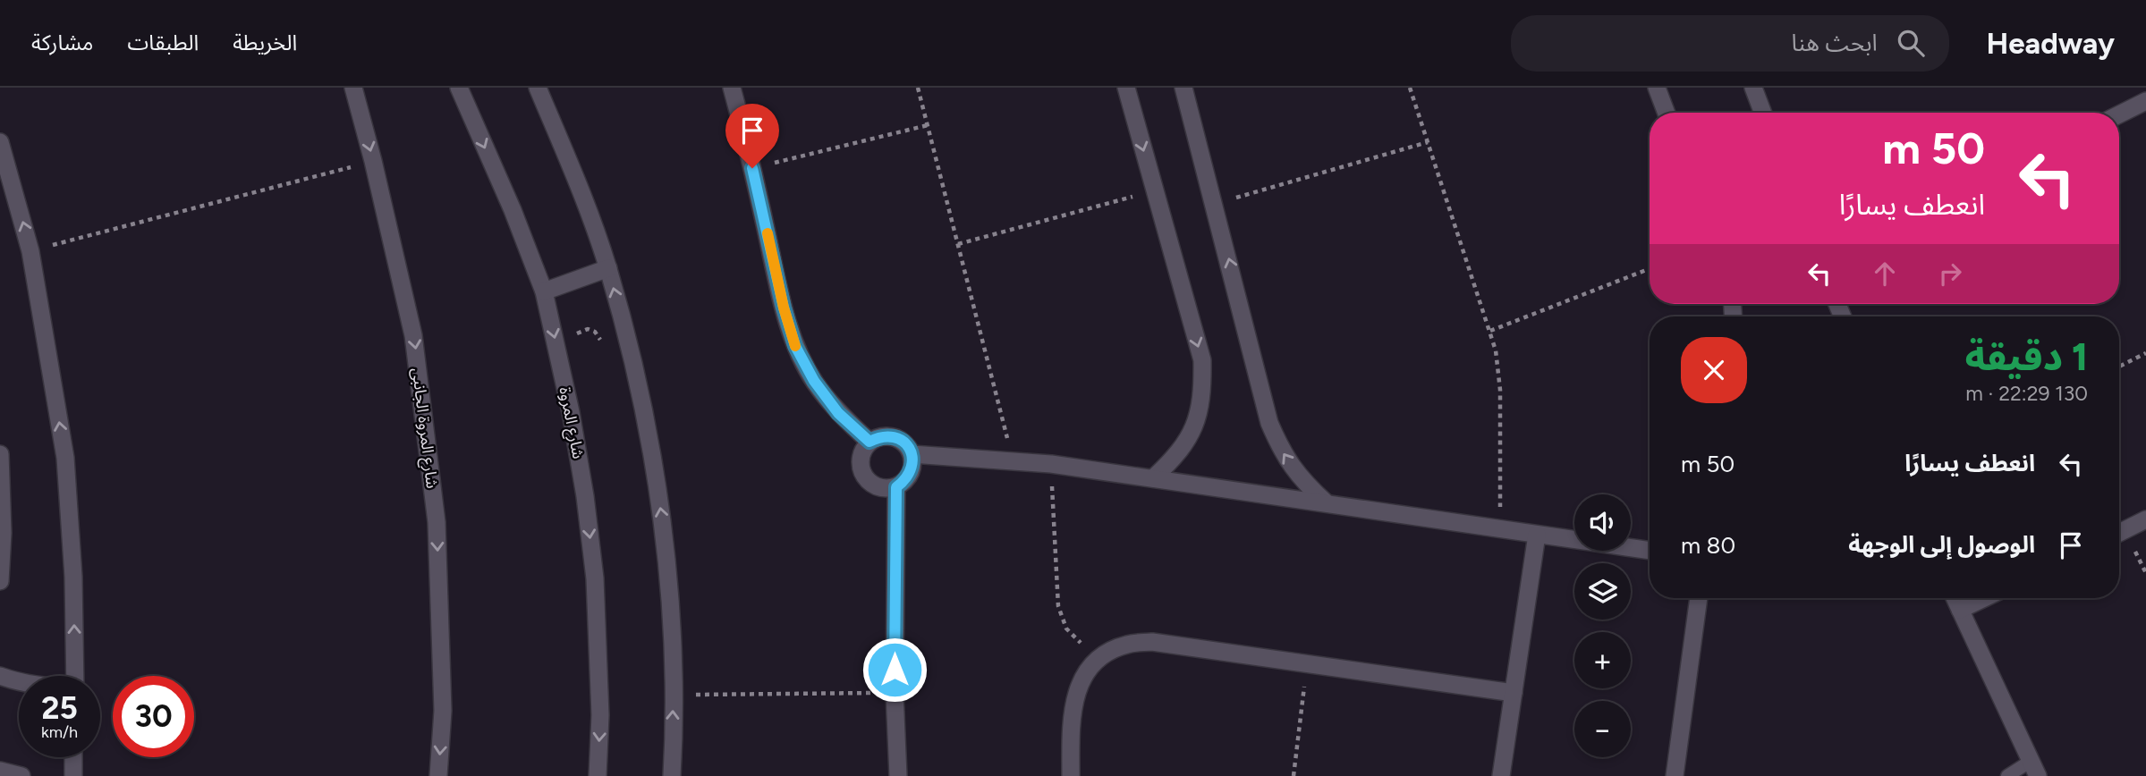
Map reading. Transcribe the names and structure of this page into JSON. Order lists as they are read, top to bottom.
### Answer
{
  "streets": {
    "street": ["شارع المروة", "شارع المروة الجانبى"]
  },
  "one_way": ["شارع المروة الجانبى"],
  "page": {
    "header": "Headway",
    "search": "ابحث هنا",
    "nav": ["الخريطة", "الطبقات", "مشاركة"],
    "turn": ["50 m", "انعطف يسارًا"],
    "heading": ["1 دقيقة", "130 m · 22:29"],
    "list": [
      {
        "name": "انعطف يسارًا",
        "value": "50 m"
      },
      {
        "name": "الوصول إلى الوجهة",
        "value": "80 m"
      }
    ],
    "map_buttons": ["+", "−"],
    "speed": "25 km/h",
    "limit": "30"
  }
}
